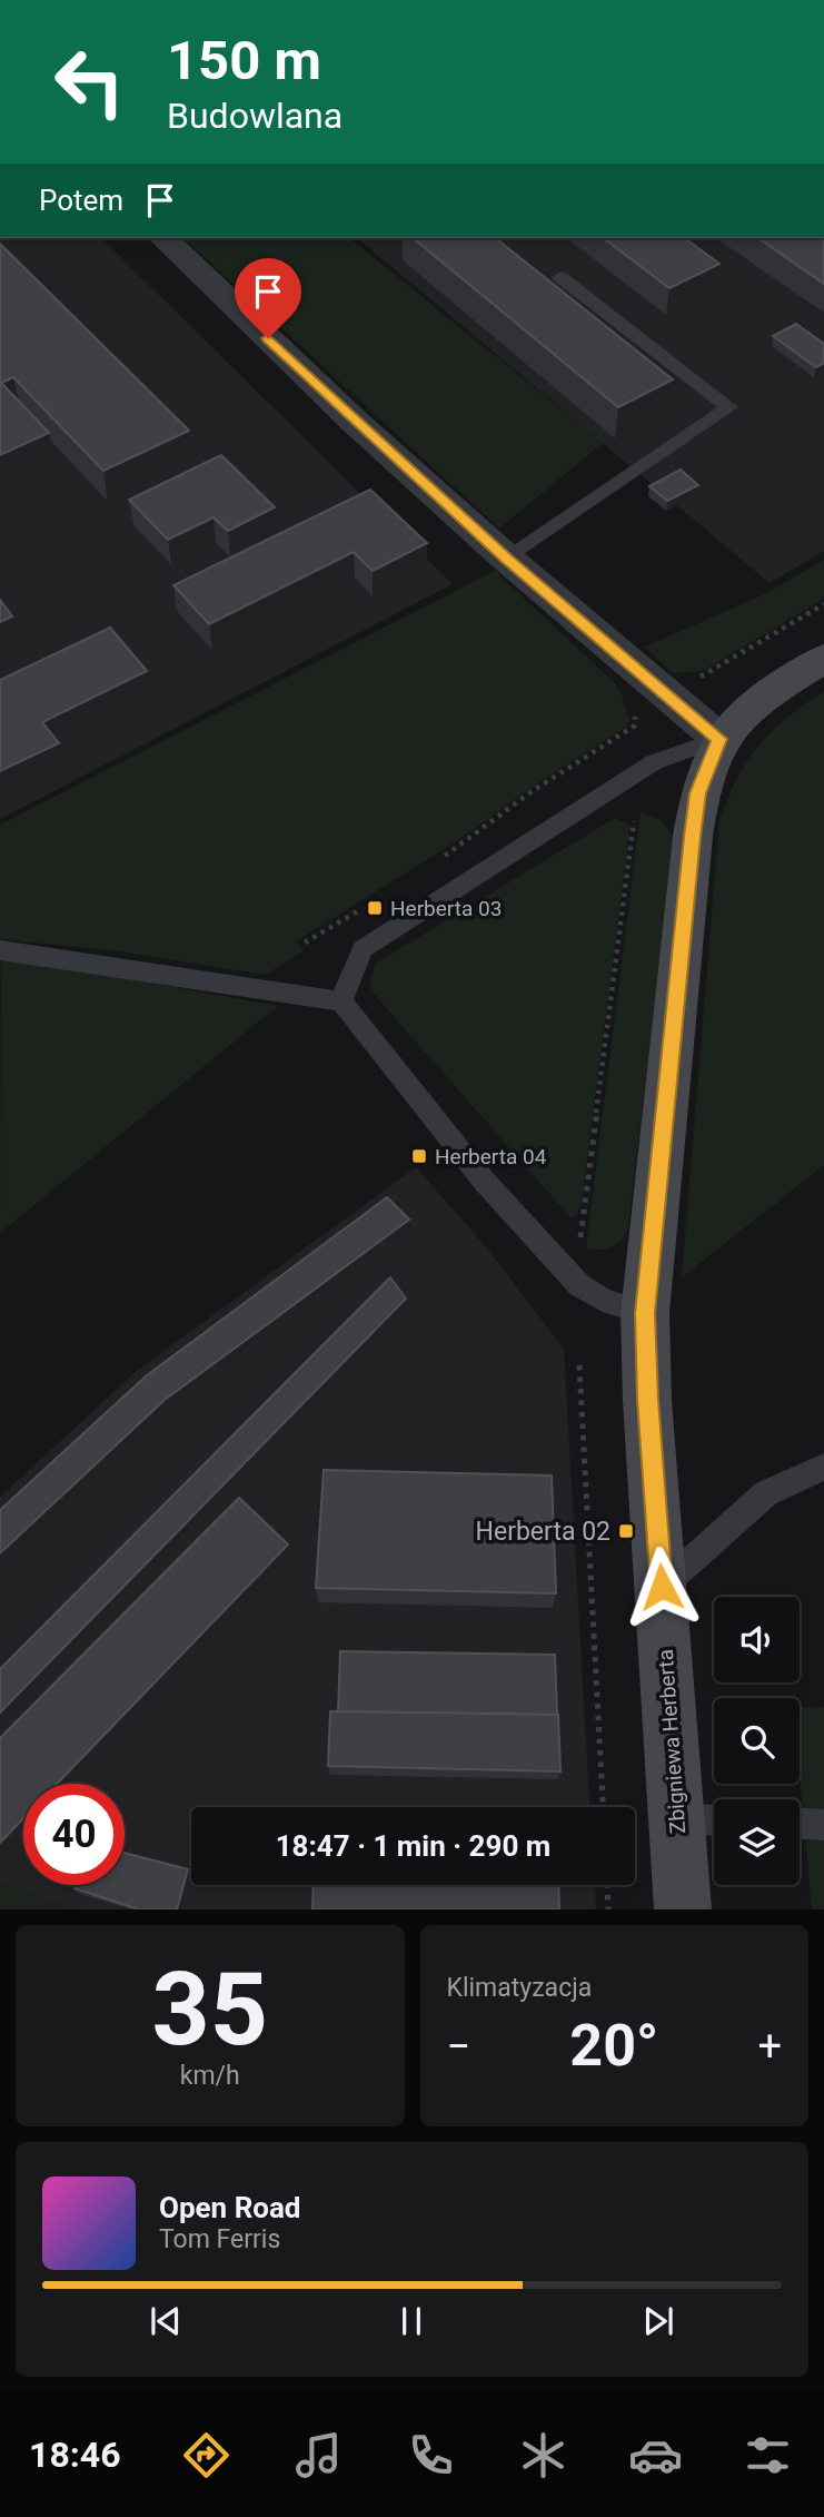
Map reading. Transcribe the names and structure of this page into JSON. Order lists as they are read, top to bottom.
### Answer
{
  "streets": {
    "street": ["Zbigniewa Herberta"]
  },
  "places": {
    "transit": ["Herberta 03", "Herberta 04", "Herberta 02"]
  },
  "page": {
    "turn": ["150 m", "Budowlana"],
    "then": "Potem",
    "limit": "40",
    "trip": "18:47 · 1 min · 290 m",
    "tile": [
      ["35", "km/h"],
      "Klimatyzacja"
    ],
    "heat": ["−", "20°", "+"],
    "song": ["Open Road", "Tom Ferris"],
    "tabs": "18:46"
  }
}
